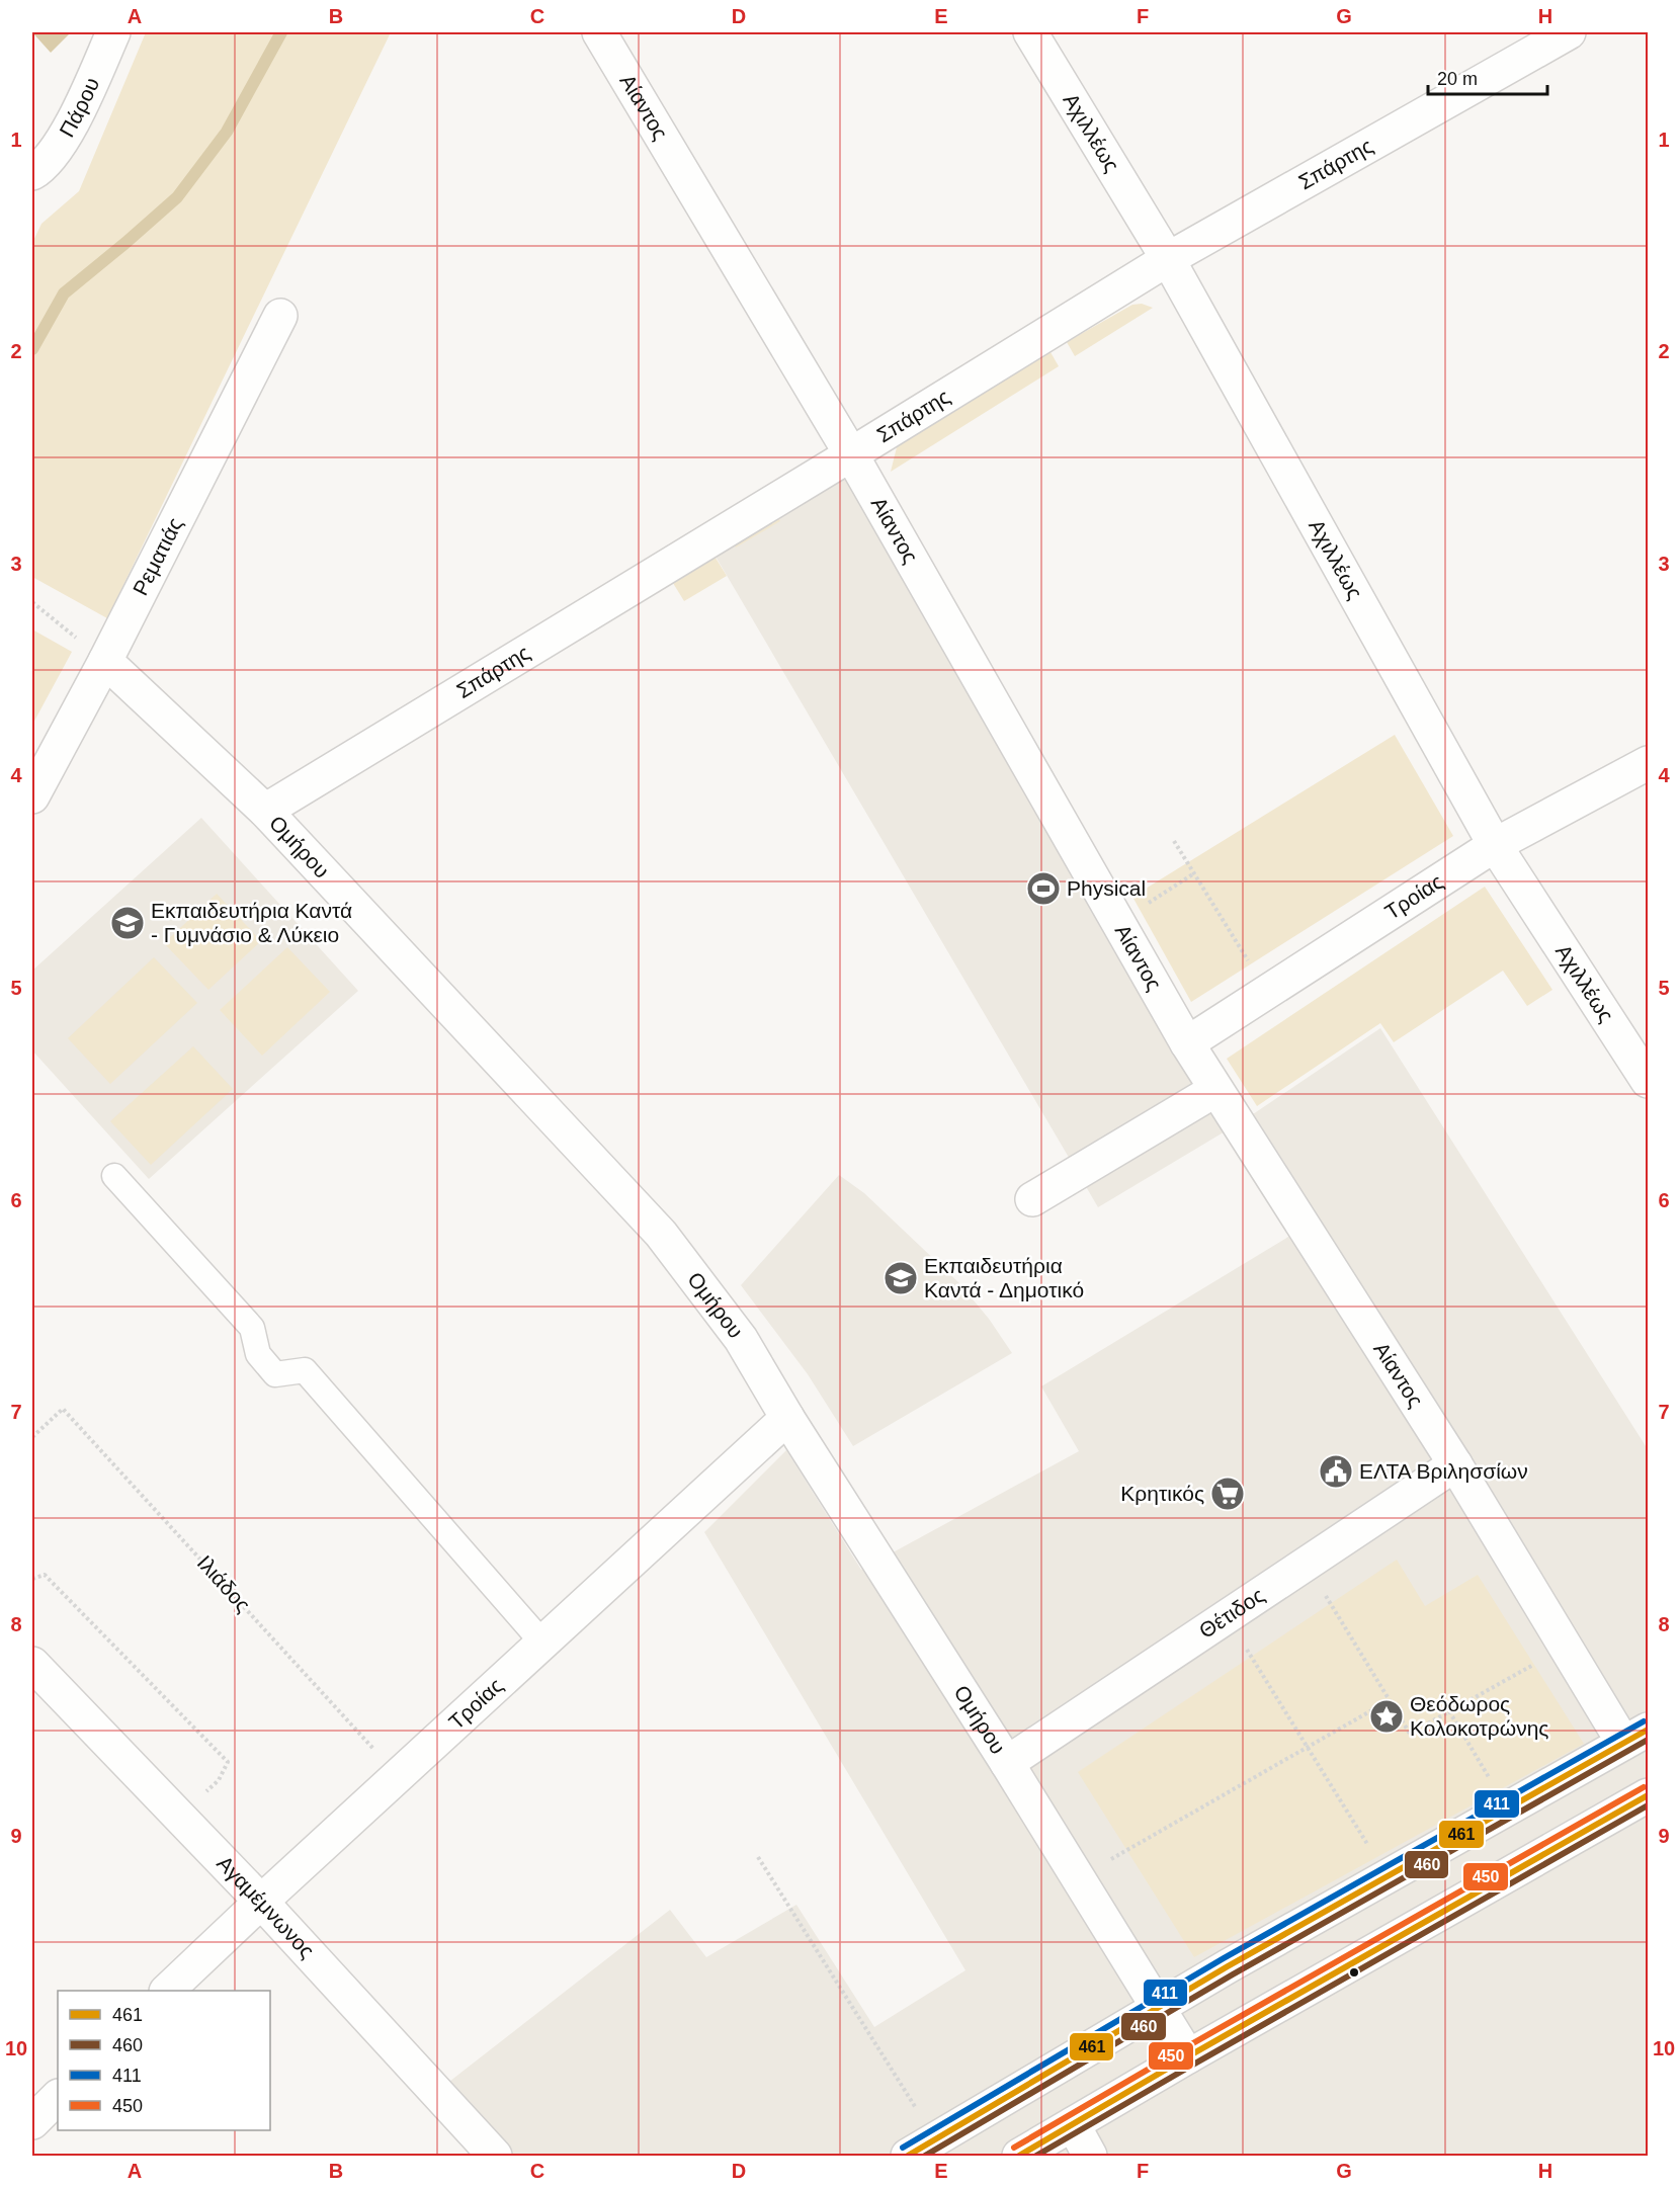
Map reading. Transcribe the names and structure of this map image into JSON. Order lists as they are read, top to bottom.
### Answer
{
  "streets": {
    "street": [
      "Πάρου",
      "Αίαντος",
      "Αχιλλέως",
      "Σπάρτης",
      "Ρεματιάς",
      "Ομήρου",
      "Τροίας",
      "Θέτιδος",
      "Αγαμέμνωνος"
    ],
    "path": ["Ιλιάδος"]
  },
  "crossings": [
    ["Αίαντος", "Σπάρτης"],
    ["Αίαντος", "Τροίας"],
    ["Αίαντος", "Θέτιδος"],
    ["Αχιλλέως", "Σπάρτης"],
    ["Αχιλλέως", "Τροίας"],
    ["Σπάρτης", "Ομήρου"],
    ["Ρεματιάς", "Ομήρου"],
    ["Ομήρου", "Τροίας"],
    ["Ομήρου", "Θέτιδος"],
    ["Τροίας", "Αγαμέμνωνος"]
  ],
  "places": {
    "sports": ["Physical"],
    "school or university": ["Εκπαιδευτήρια Καντά - Γυμνάσιο & Λύκειο", "Εκπαιδευτήρια Καντά - Δημοτικό"],
    "public building": ["ΕΛΤΑ Βριλησσίων"],
    "supermarket": ["Κρητικός"],
    "place": ["Θεόδωρος Κολοκοτρώνης"]
  },
  "lines": [
    "transit line 411",
    "transit line 461",
    "transit line 460",
    "transit line 450"
  ],
  "legend": [
    "461",
    "460",
    "411",
    "450"
  ],
  "scale_bar": "20 m",
  "grid": {
    "columns": [
      "A",
      "B",
      "C",
      "D",
      "E",
      "F",
      "G",
      "H"
    ],
    "rows": [
      "1",
      "2",
      "3",
      "4",
      "5",
      "6",
      "7",
      "8",
      "9",
      "10"
    ]
  }
}
